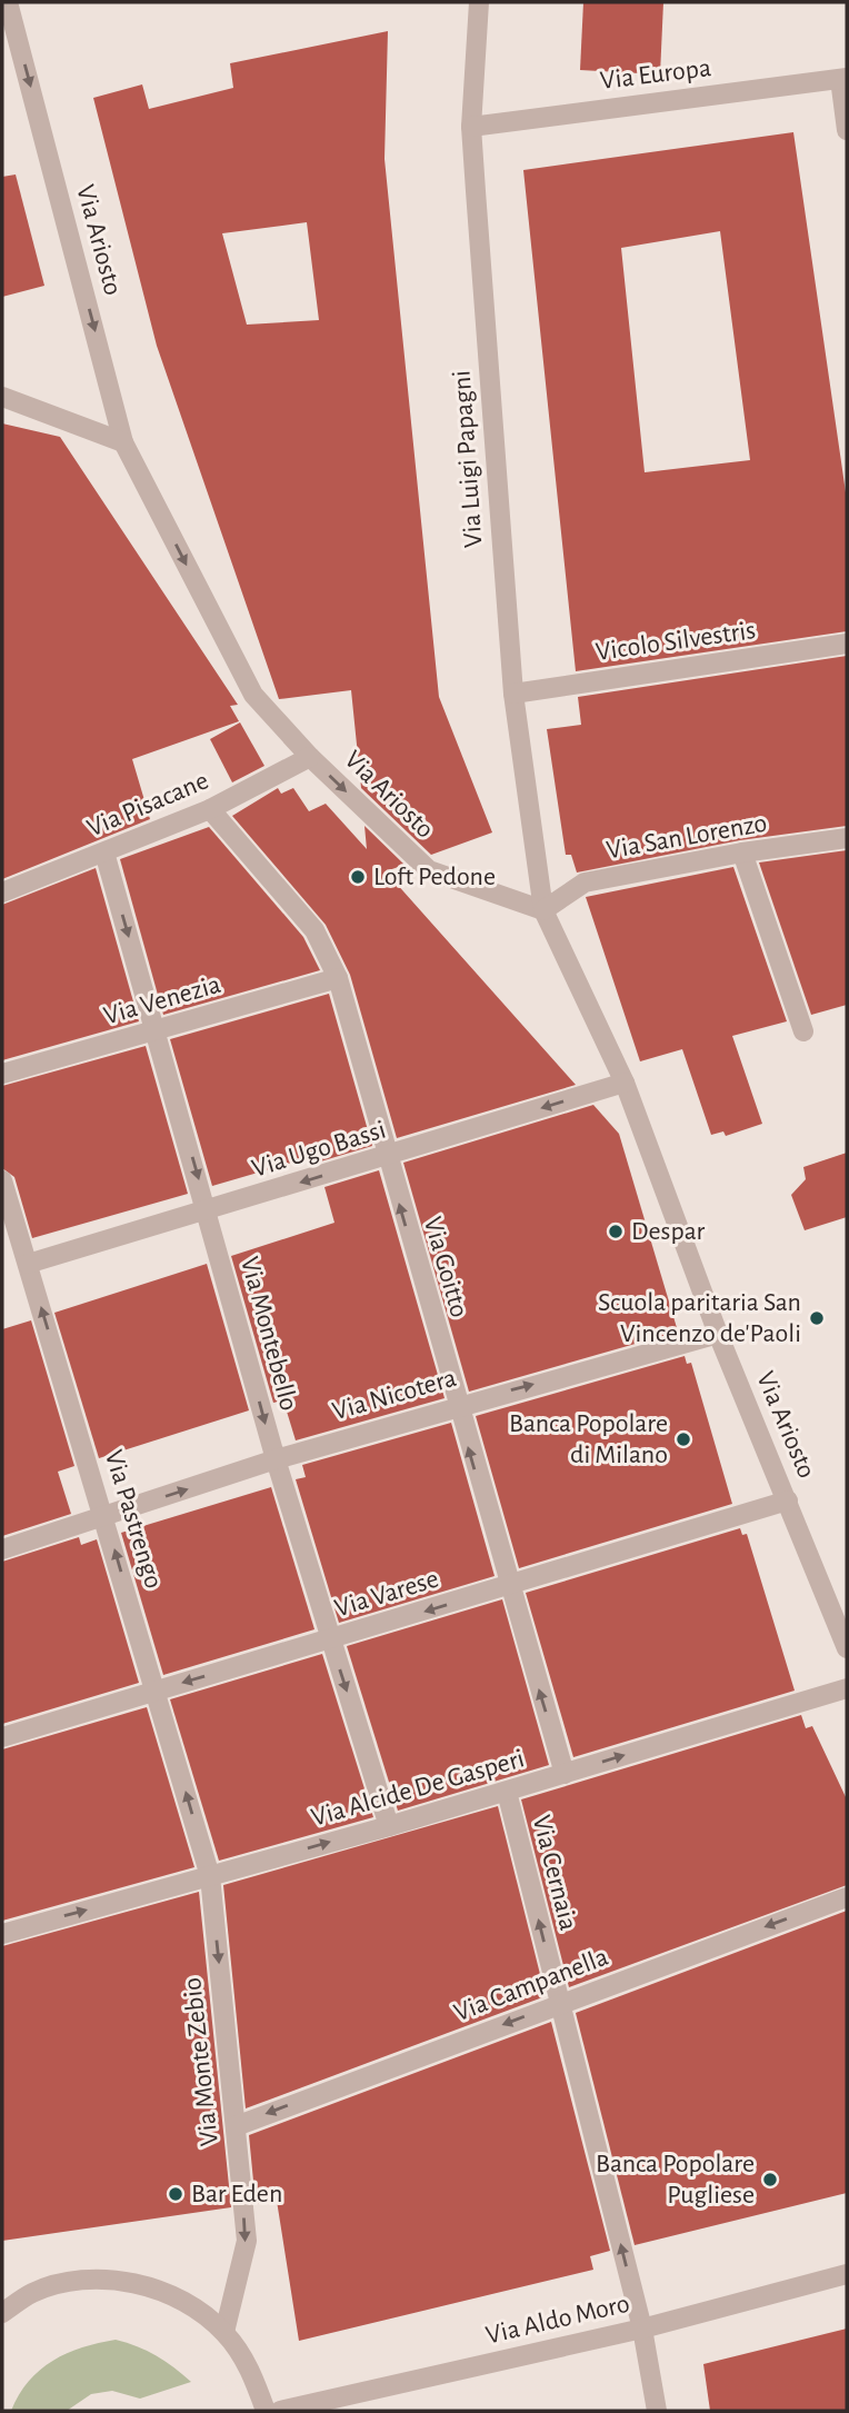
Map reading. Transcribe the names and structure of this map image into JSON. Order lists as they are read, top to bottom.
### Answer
{
  "streets": {
    "street": [
      "Via Europa",
      "Via Ariosto",
      "Via Luigi Papagni",
      "Vicolo Silvestris",
      "Via Pisacane",
      "Via San Lorenzo",
      "Via Venezia",
      "Via Ugo Bassi",
      "Via Goitto",
      "Via Montebello",
      "Via Nicotera",
      "Via Pastrengo",
      "Via Varese",
      "Via Alcide De Gasperi",
      "Via Cernaia",
      "Via Campanella",
      "Via Monte Zebio",
      "Via Aldo Moro"
    ]
  },
  "crossings": [
    ["Via Europa", "Via Luigi Papagni"],
    ["Via Ariosto", "Via Luigi Papagni"],
    ["Via Ariosto", "Via Pisacane"],
    ["Via Ariosto", "Via San Lorenzo"],
    ["Via Ariosto", "Via Ugo Bassi"],
    ["Via Ariosto", "Via Nicotera"],
    ["Via Ariosto", "Via Varese"],
    ["Via Luigi Papagni", "Vicolo Silvestris"],
    ["Via Luigi Papagni", "Via San Lorenzo"],
    ["Via Pisacane", "Via Goitto"],
    ["Via Pisacane", "Via Montebello"],
    ["Via Venezia", "Via Goitto"],
    ["Via Venezia", "Via Montebello"],
    ["Via Ugo Bassi", "Via Goitto"],
    ["Via Ugo Bassi", "Via Montebello"],
    ["Via Ugo Bassi", "Via Pastrengo"],
    ["Via Goitto", "Via Nicotera"],
    ["Via Goitto", "Via Varese"],
    ["Via Goitto", "Via Alcide De Gasperi"],
    ["Via Montebello", "Via Nicotera"],
    ["Via Montebello", "Via Varese"],
    ["Via Montebello", "Via Alcide De Gasperi"],
    ["Via Nicotera", "Via Pastrengo"],
    ["Via Pastrengo", "Via Varese"],
    ["Via Pastrengo", "Via Alcide De Gasperi"],
    ["Via Pastrengo", "Via Monte Zebio"],
    ["Via Alcide De Gasperi", "Via Cernaia"],
    ["Via Alcide De Gasperi", "Via Monte Zebio"],
    ["Via Cernaia", "Via Campanella"],
    ["Via Cernaia", "Via Aldo Moro"],
    ["Via Campanella", "Via Monte Zebio"]
  ],
  "one_way": [
    "Via Ariosto",
    "Via Ugo Bassi",
    "Via Goitto",
    "Via Montebello",
    "Via Nicotera",
    "Via Pastrengo",
    "Via Varese",
    "Via Alcide De Gasperi",
    "Via Cernaia",
    "Via Campanella",
    "Via Monte Zebio"
  ],
  "places": [
    "Loft Pedone",
    "Despar",
    "Scuola paritaria San Vincenzo de'Paoli",
    "Banca Popolare di Milano",
    "Banca Popolare Pugliese",
    "Bar Eden"
  ]
}
